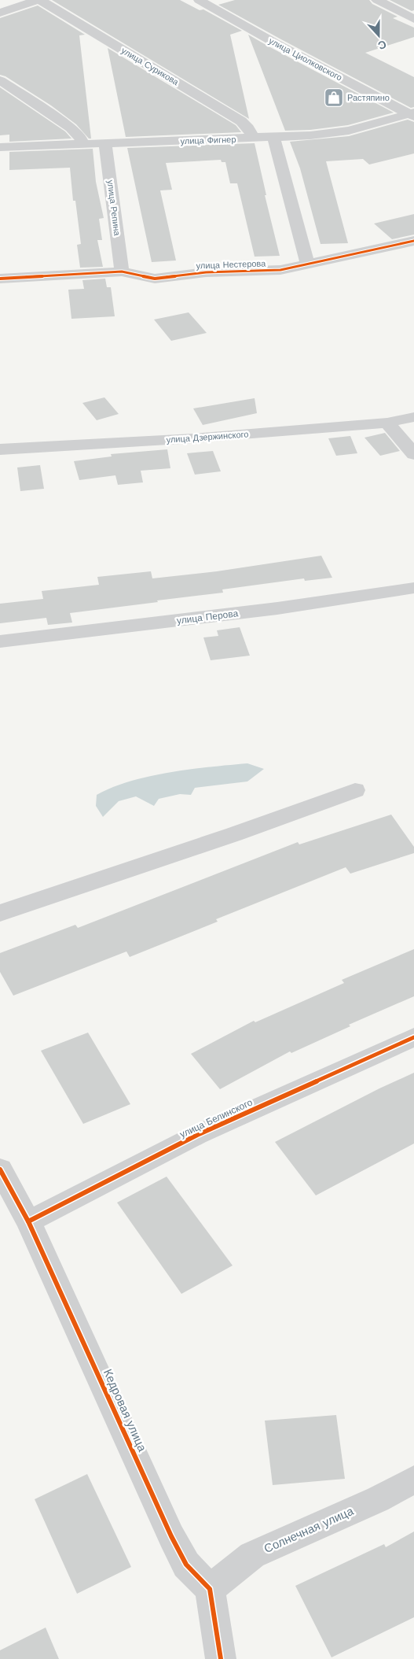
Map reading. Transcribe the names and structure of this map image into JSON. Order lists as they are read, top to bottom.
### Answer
{
  "streets": {
    "street": [
      "улица Циолковского",
      "улица Сурикова",
      "улица Фигнер",
      "улица Репина",
      "улица Нестерова",
      "улица Дзержинского",
      "улица Перова",
      "улица Белинского",
      "Кедровая улица",
      "Солнечная улица"
    ]
  },
  "crossings": [
    ["улица Циолковского", "улица Фигнер"],
    ["улица Сурикова", "улица Фигнер"],
    ["улица Фигнер", "улица Репина"],
    ["улица Репина", "улица Нестерова"],
    ["улица Белинского", "Кедровая улица"],
    ["Кедровая улица", "Солнечная улица"]
  ],
  "places": {
    "shop": ["Растяпино"]
  },
  "north": "bottom"
}
